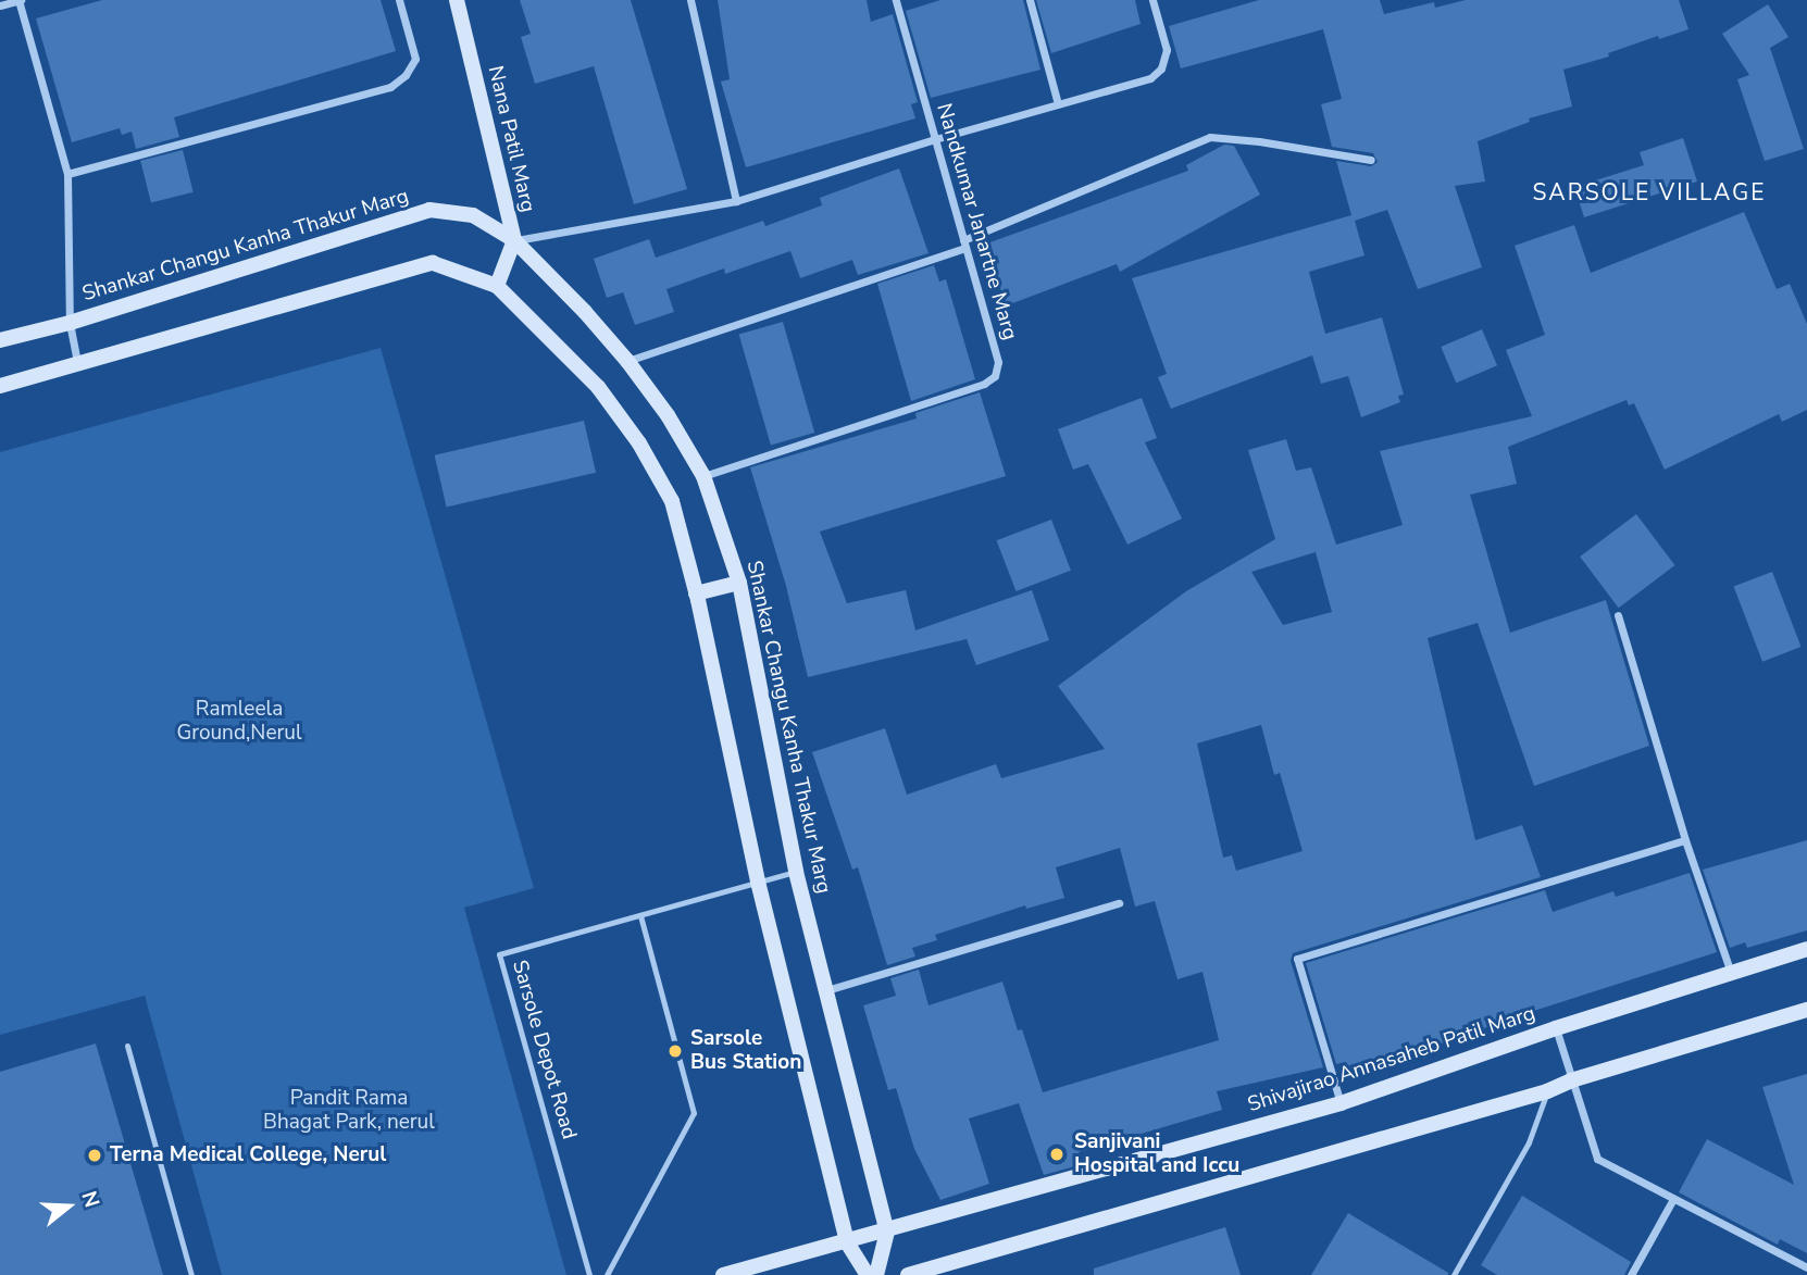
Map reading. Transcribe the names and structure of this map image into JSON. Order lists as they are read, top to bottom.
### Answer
{
  "streets": {
    "street": [
      "Nana Patil Marg",
      "Nandkumar Janartne Marg",
      "Shankar Changu Kanha Thakur Marg",
      "Shivajirao Annasaheb Patil Marg"
    ],
    "lane": ["Sarsole Depot Road"]
  },
  "crossings": [
    ["Nana Patil Marg", "Shankar Changu Kanha Thakur Marg"],
    ["Nandkumar Janartne Marg", "Shankar Changu Kanha Thakur Marg"],
    ["Shankar Changu Kanha Thakur Marg", "Sarsole Depot Road"],
    ["Shankar Changu Kanha Thakur Marg", "Shivajirao Annasaheb Patil Marg"]
  ],
  "districts": ["SARSOLE VILLAGE"],
  "parks": ["Ramleela Ground,Nerul", "Pandit Rama Bhagat Park, nerul"],
  "places": ["Sarsole Bus Station", "Sanjivani Hospital and Iccu", "Terna Medical College, Nerul"],
  "north": "right"
}
